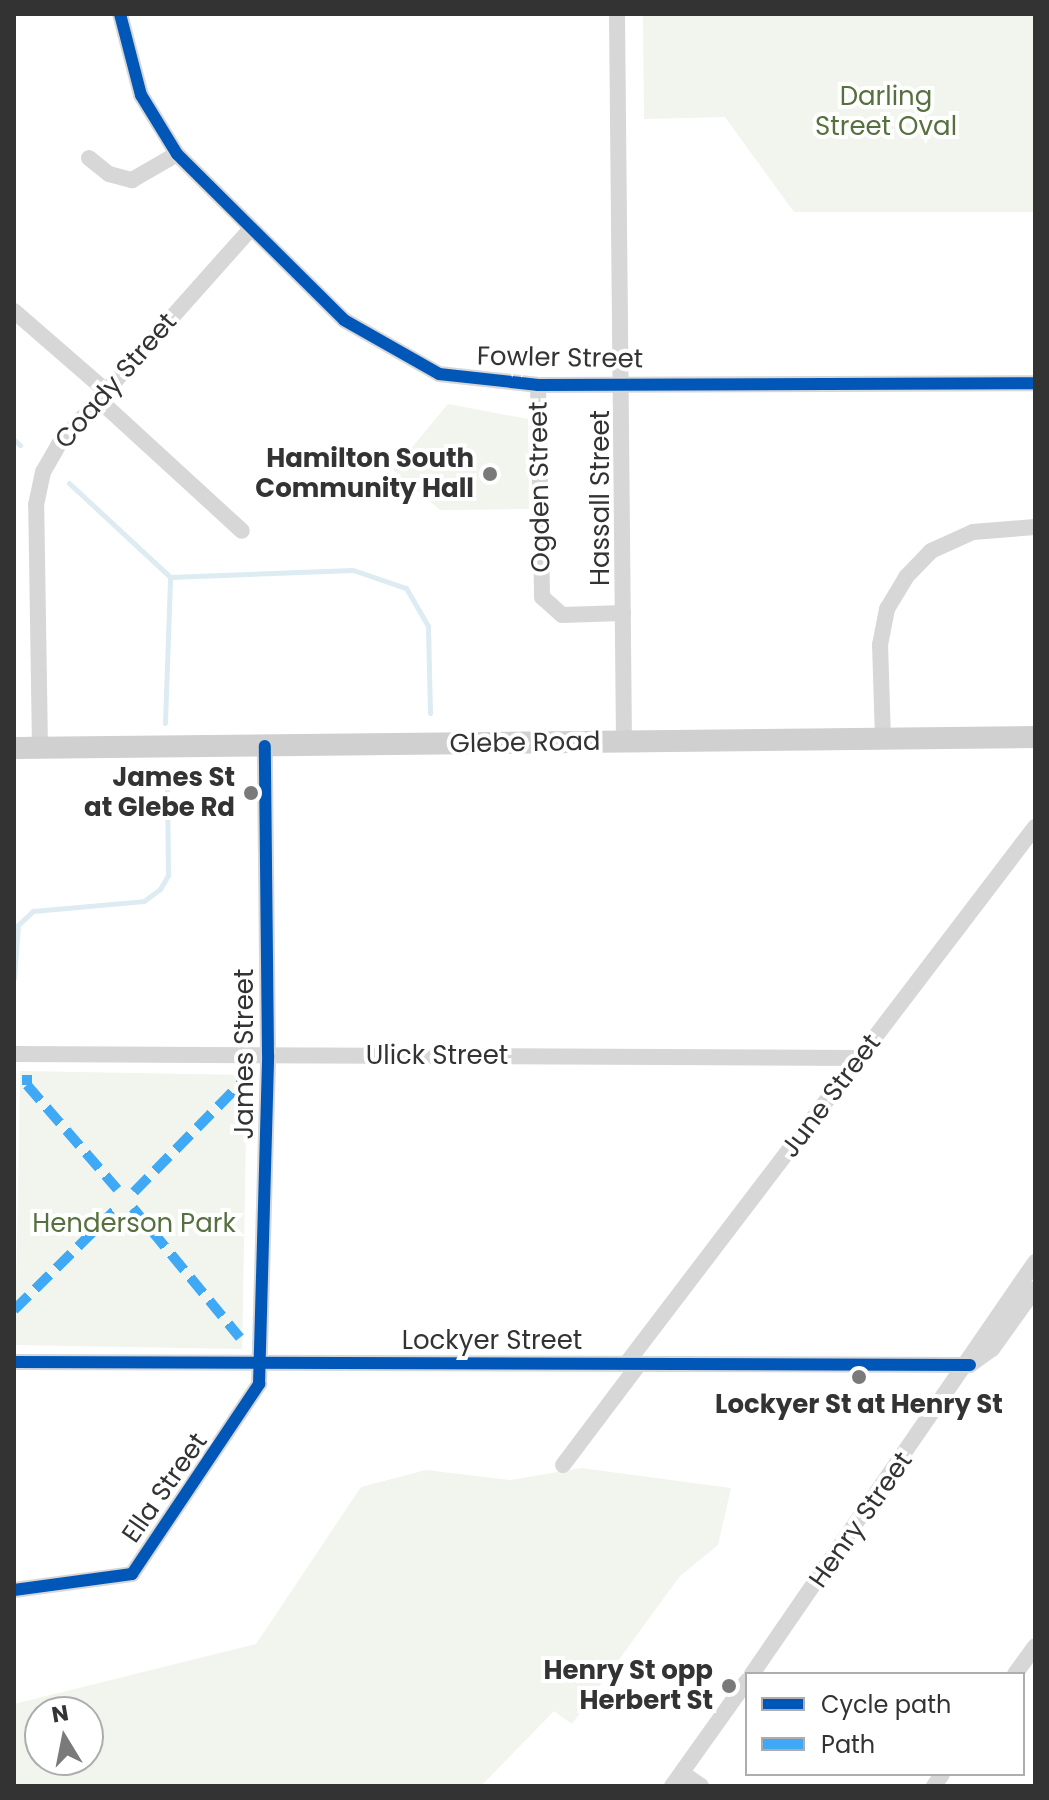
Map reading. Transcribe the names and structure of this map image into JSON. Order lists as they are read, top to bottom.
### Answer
{
  "streets": {
    "main road": ["Glebe Road"],
    "street": [
      "Fowler Street",
      "Coady Street",
      "Ogden Street",
      "Hassall Street",
      "James Street",
      "Ulick Street",
      "June Street",
      "Lockyer Street",
      "Ella Street",
      "Henry Street"
    ]
  },
  "crossings": [
    ["Fowler Street", "Coady Street"],
    ["Fowler Street", "Ogden Street"],
    ["Fowler Street", "Hassall Street"],
    ["Coady Street", "Glebe Road"],
    ["Ogden Street", "Hassall Street"],
    ["Hassall Street", "Glebe Road"],
    ["Glebe Road", "James Street"],
    ["James Street", "Ulick Street"],
    ["James Street", "Lockyer Street"],
    ["James Street", "Ella Street"],
    ["Ulick Street", "June Street"],
    ["June Street", "Lockyer Street"],
    ["Lockyer Street", "Ella Street"],
    ["Lockyer Street", "Henry Street"]
  ],
  "parks": ["Darling Street Oval", "Henderson Park"],
  "places": [
    "Hamilton South Community Hall",
    "James St at Glebe Rd",
    "Lockyer St at Henry St",
    "Henry St opp Herbert St"
  ],
  "legend": ["Cycle path", "Path"],
  "north": "top"
}
